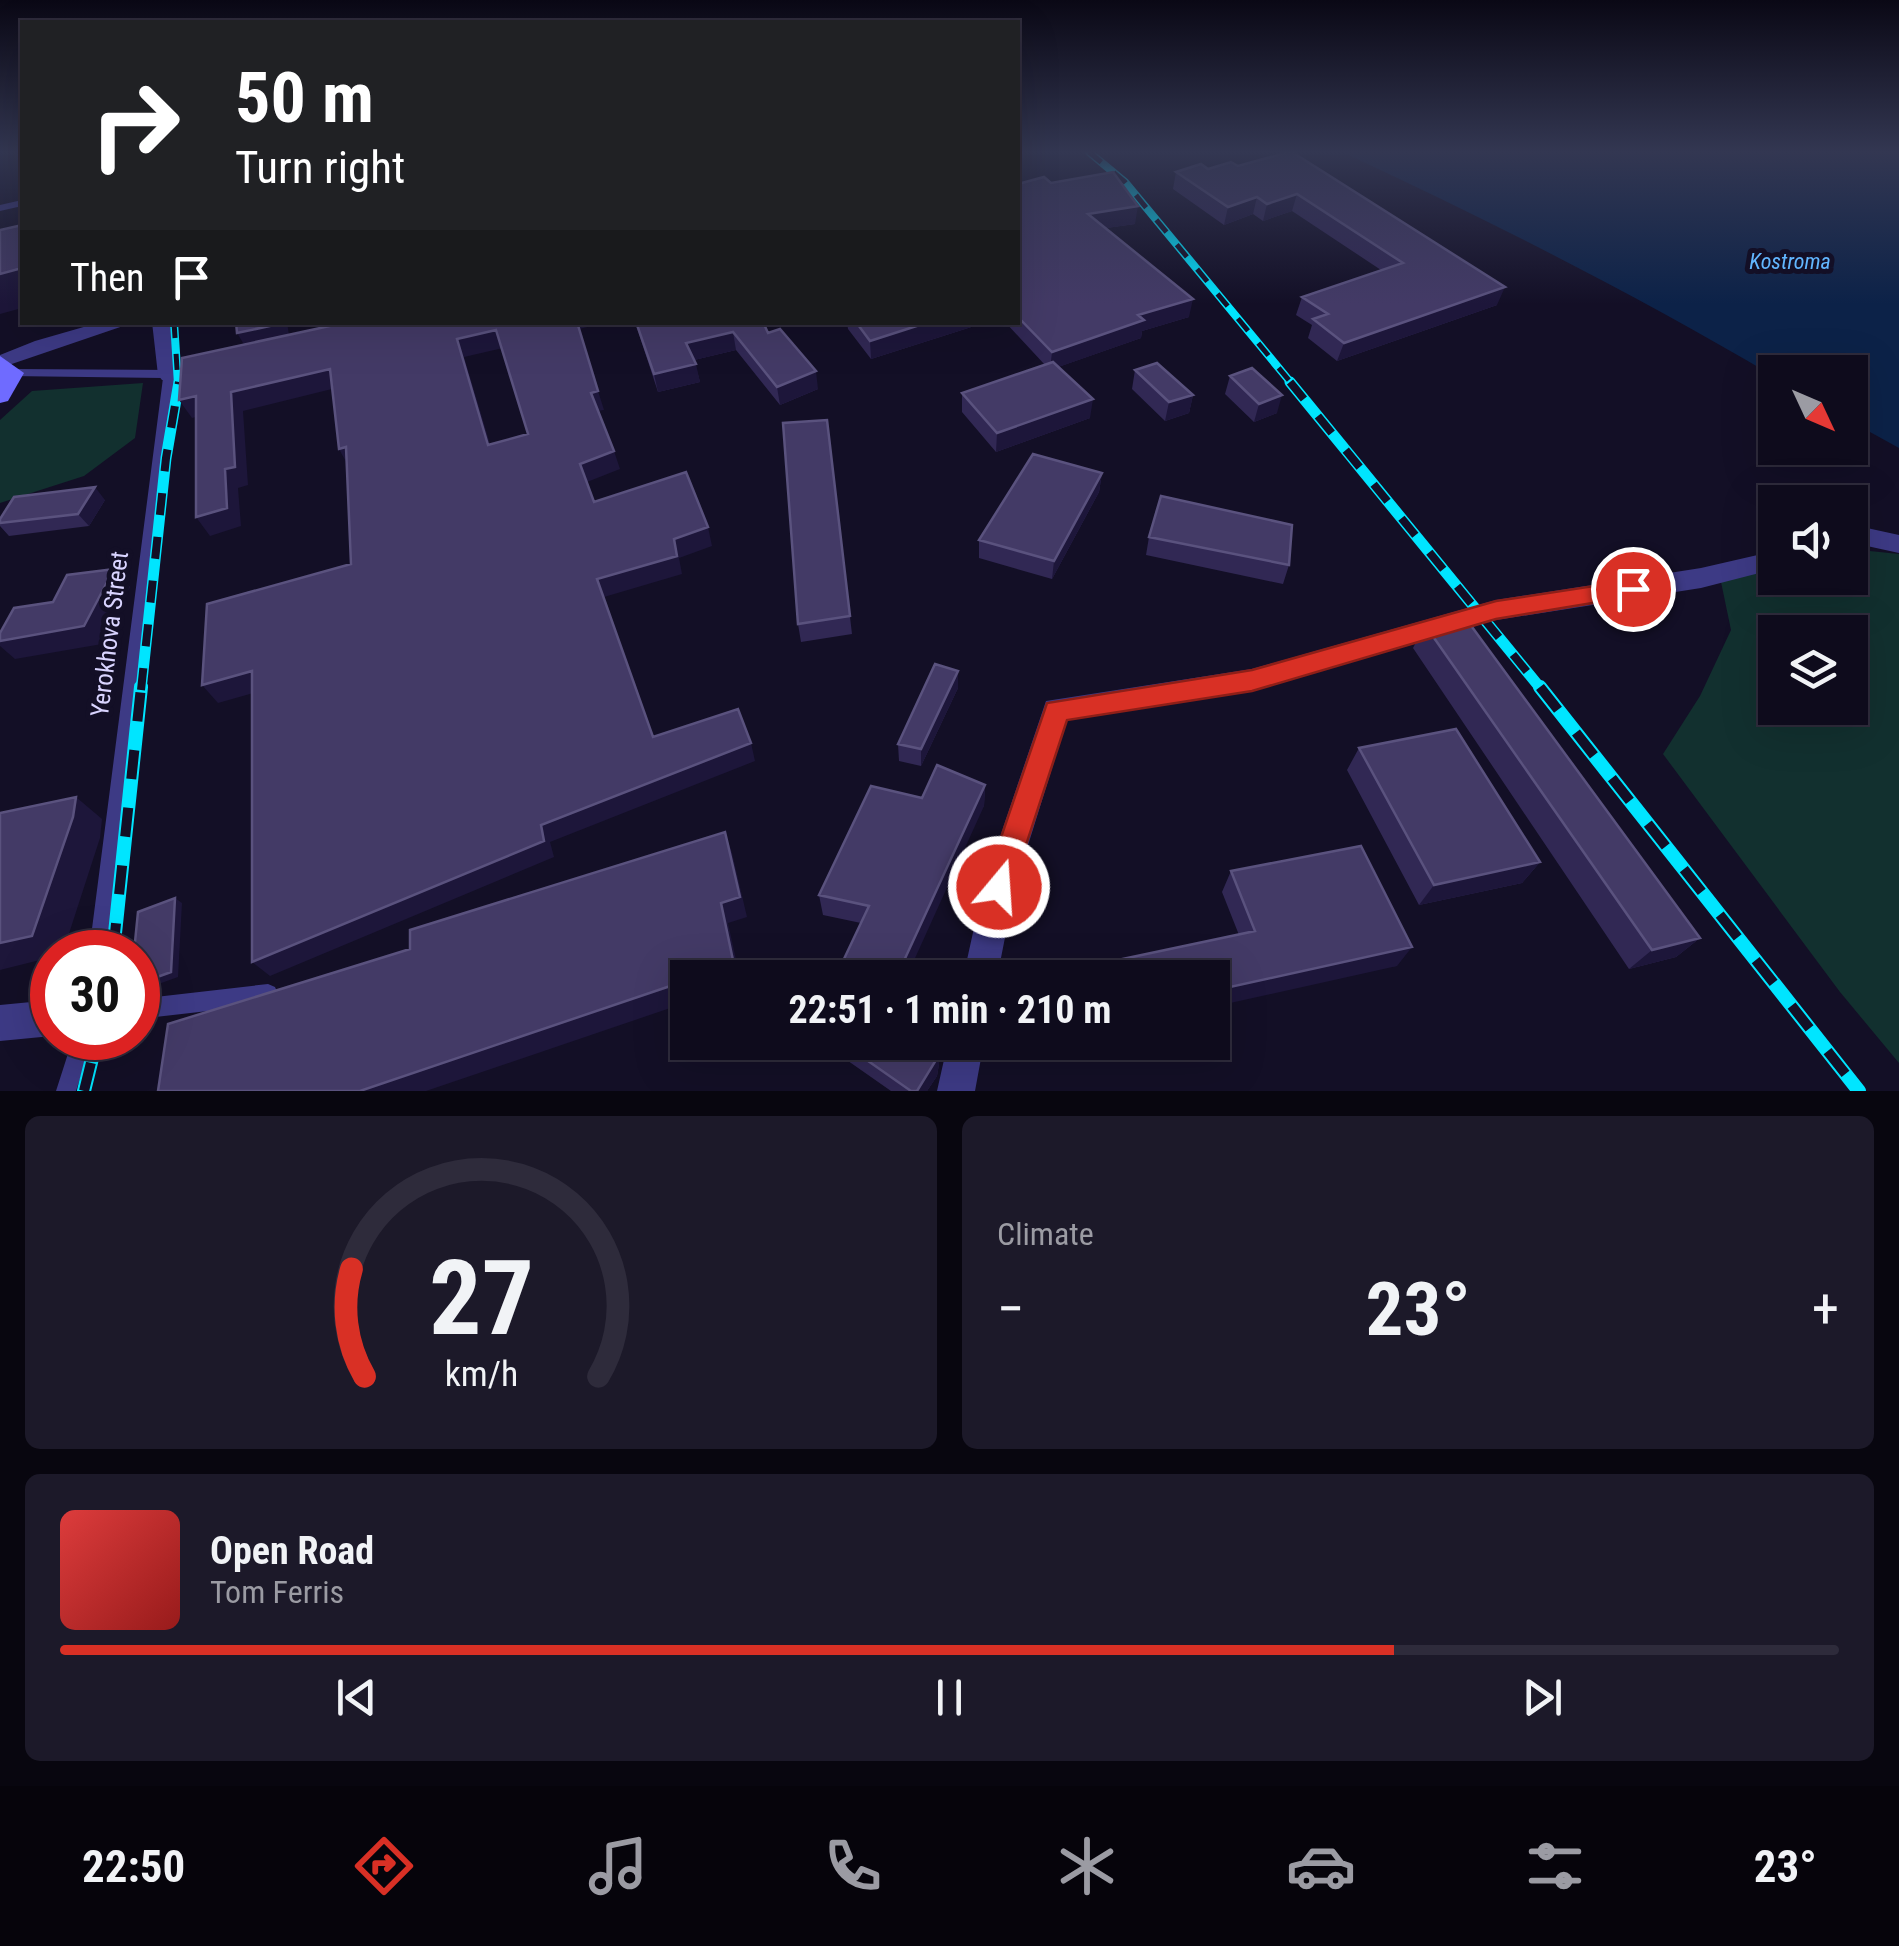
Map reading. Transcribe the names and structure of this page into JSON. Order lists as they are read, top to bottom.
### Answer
{
  "streets": {
    "street": ["Yerokhova Street"]
  },
  "water": ["Kostroma"],
  "north": "bottom right",
  "page": {
    "turn": ["50 m", "Turn right"],
    "then": "Then",
    "limit": "30",
    "trip": "22:51 · 1 min · 210 m",
    "tile": "Climate",
    "heat": ["−", "23°", "+"],
    "song": ["Open Road", "Tom Ferris"],
    "tabs": ["22:50", "23°"],
    "gauge": ["27", "km/h"]
  }
}
